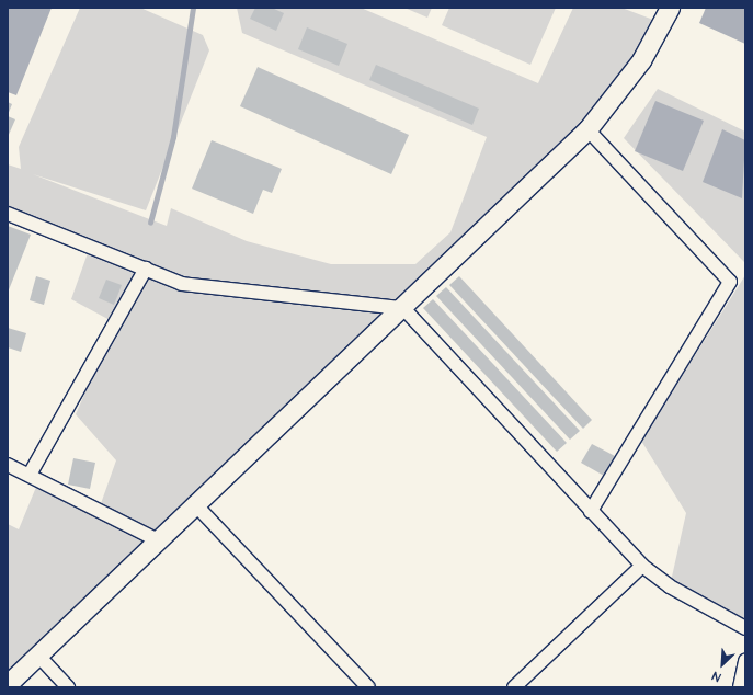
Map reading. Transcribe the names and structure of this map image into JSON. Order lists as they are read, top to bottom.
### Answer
{
  "north": "bottom left"
}
